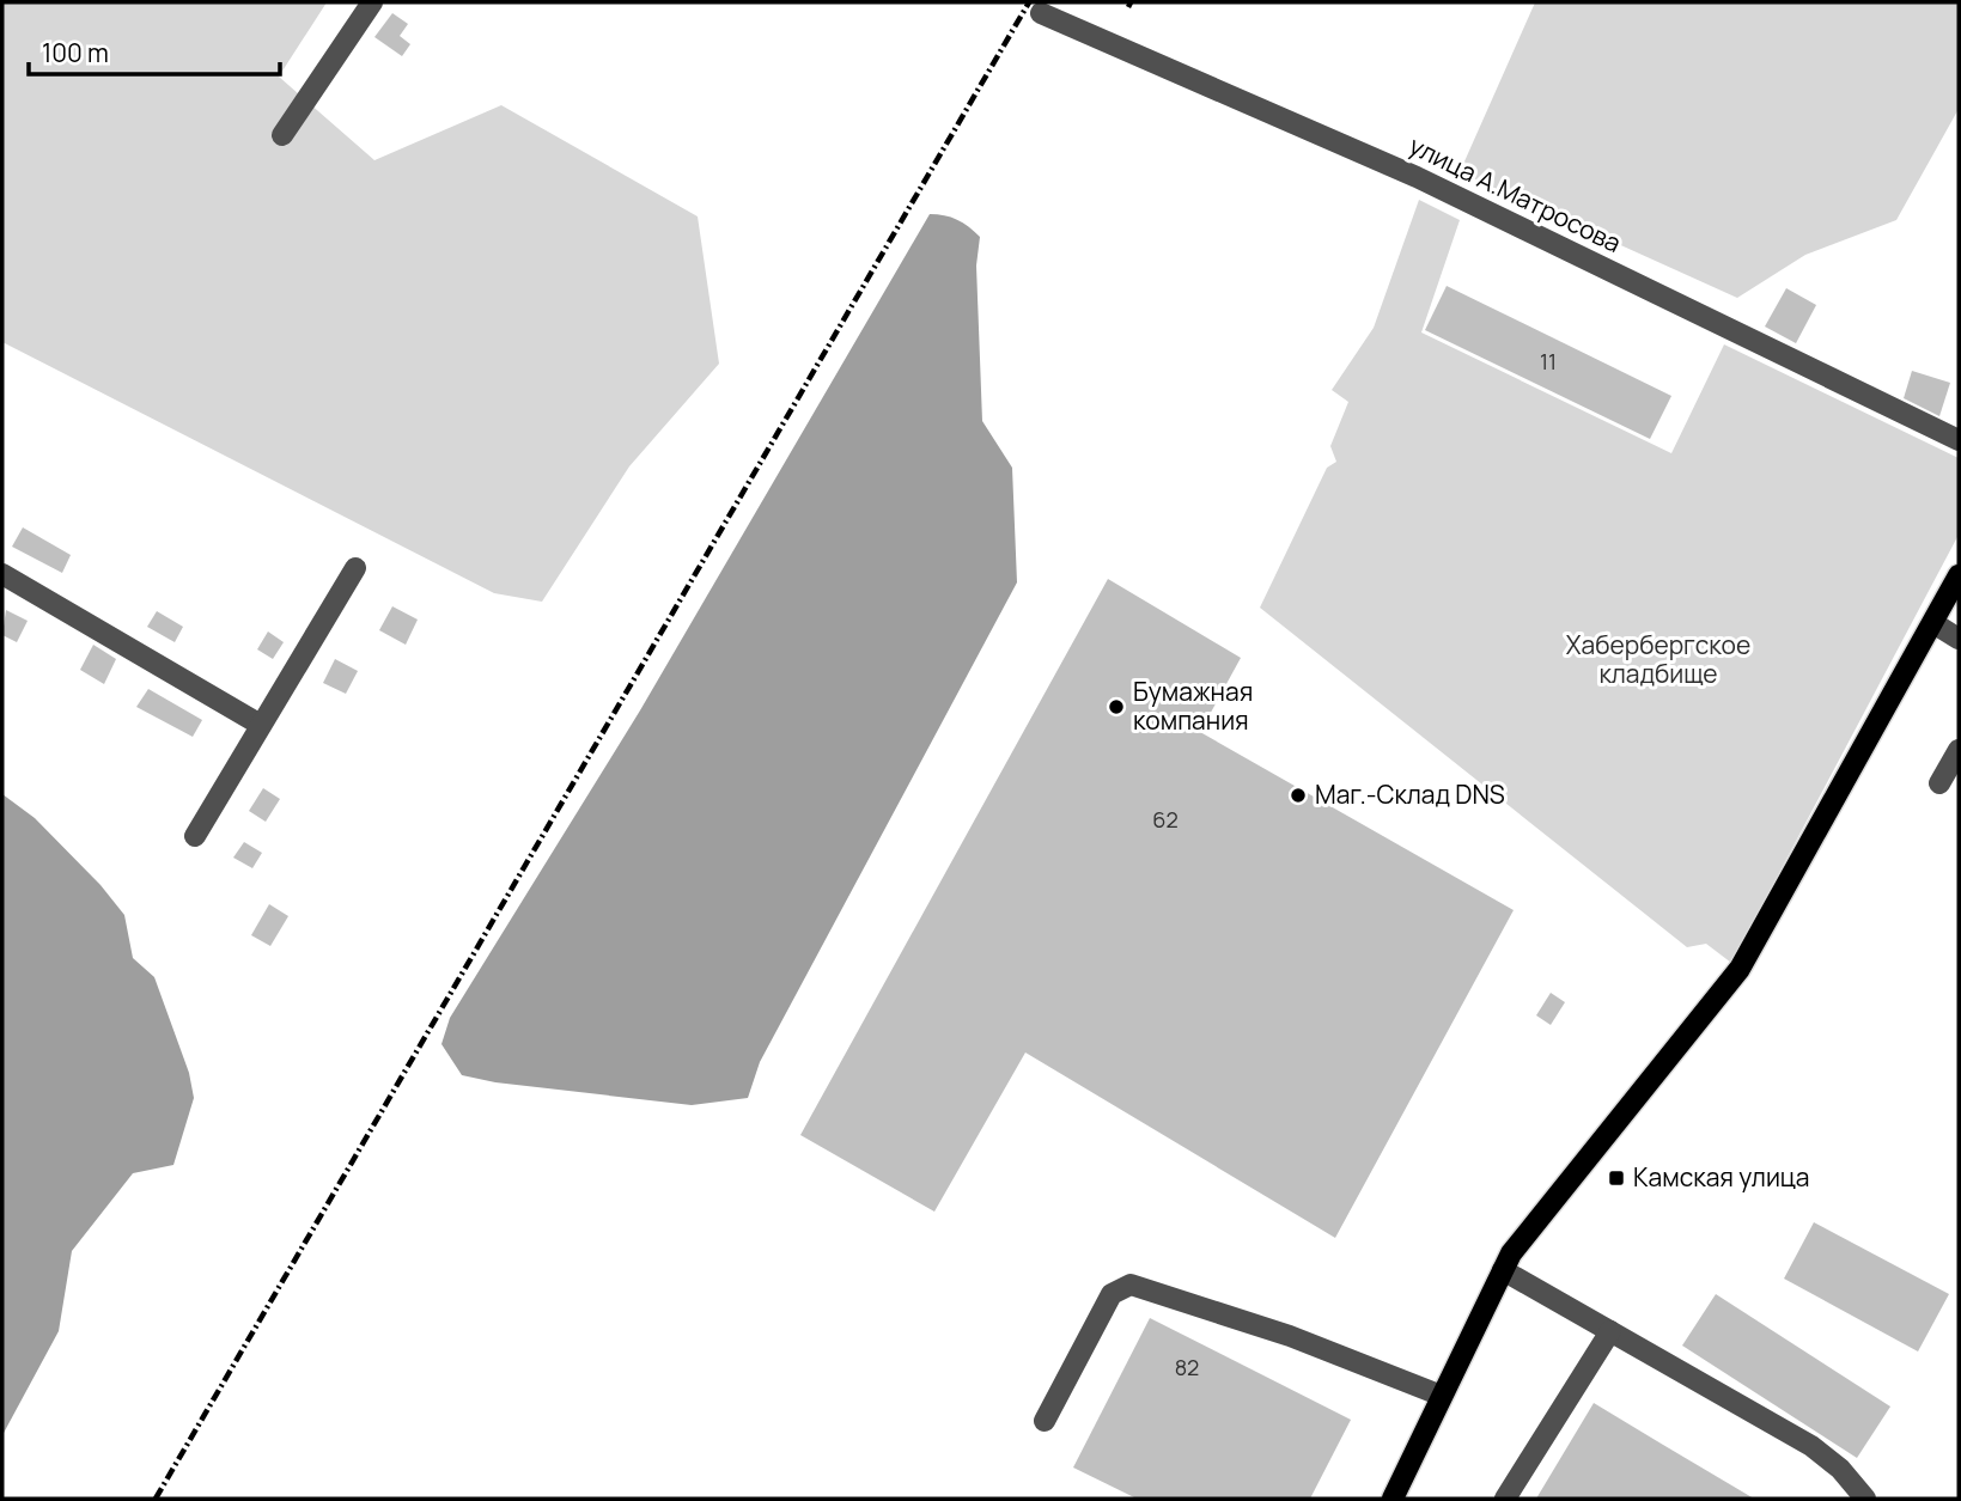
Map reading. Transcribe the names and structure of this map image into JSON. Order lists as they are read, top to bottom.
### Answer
{
  "streets": {
    "street": ["улица А.Матросова"]
  },
  "parks": ["Хабербергское кладбище"],
  "places": {
    "other": ["Бумажная компания", "Маг.-Склад DNS"],
    "transit": ["Камская улица"]
  },
  "house_numbers": ["11", "62", "82"],
  "scale_bar": "100 m"
}
